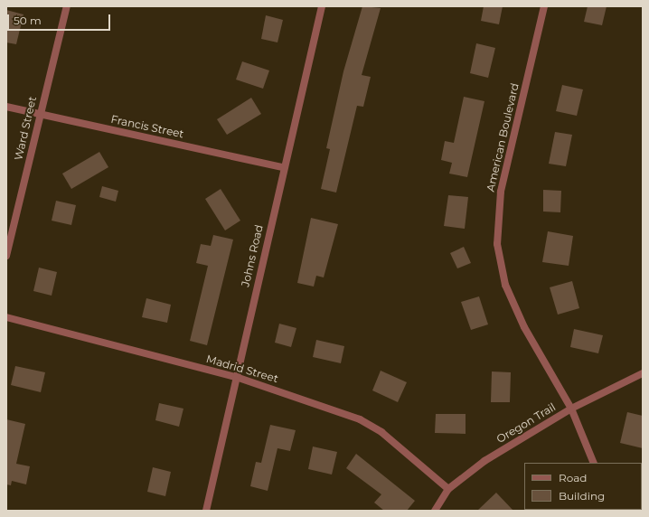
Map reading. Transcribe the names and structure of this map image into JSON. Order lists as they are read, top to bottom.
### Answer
{
  "streets": {
    "street": [
      "Francis Street",
      "Ward Street",
      "American Boulevard",
      "Johns Road",
      "Madrid Street",
      "Oregon Trail"
    ]
  },
  "crossings": [
    ["Francis Street", "Ward Street"],
    ["Francis Street", "Johns Road"],
    ["American Boulevard", "Oregon Trail"],
    ["Johns Road", "Madrid Street"],
    ["Madrid Street", "Oregon Trail"]
  ],
  "legend": ["Road", "Building"],
  "scale_bar": "50 m"
}
